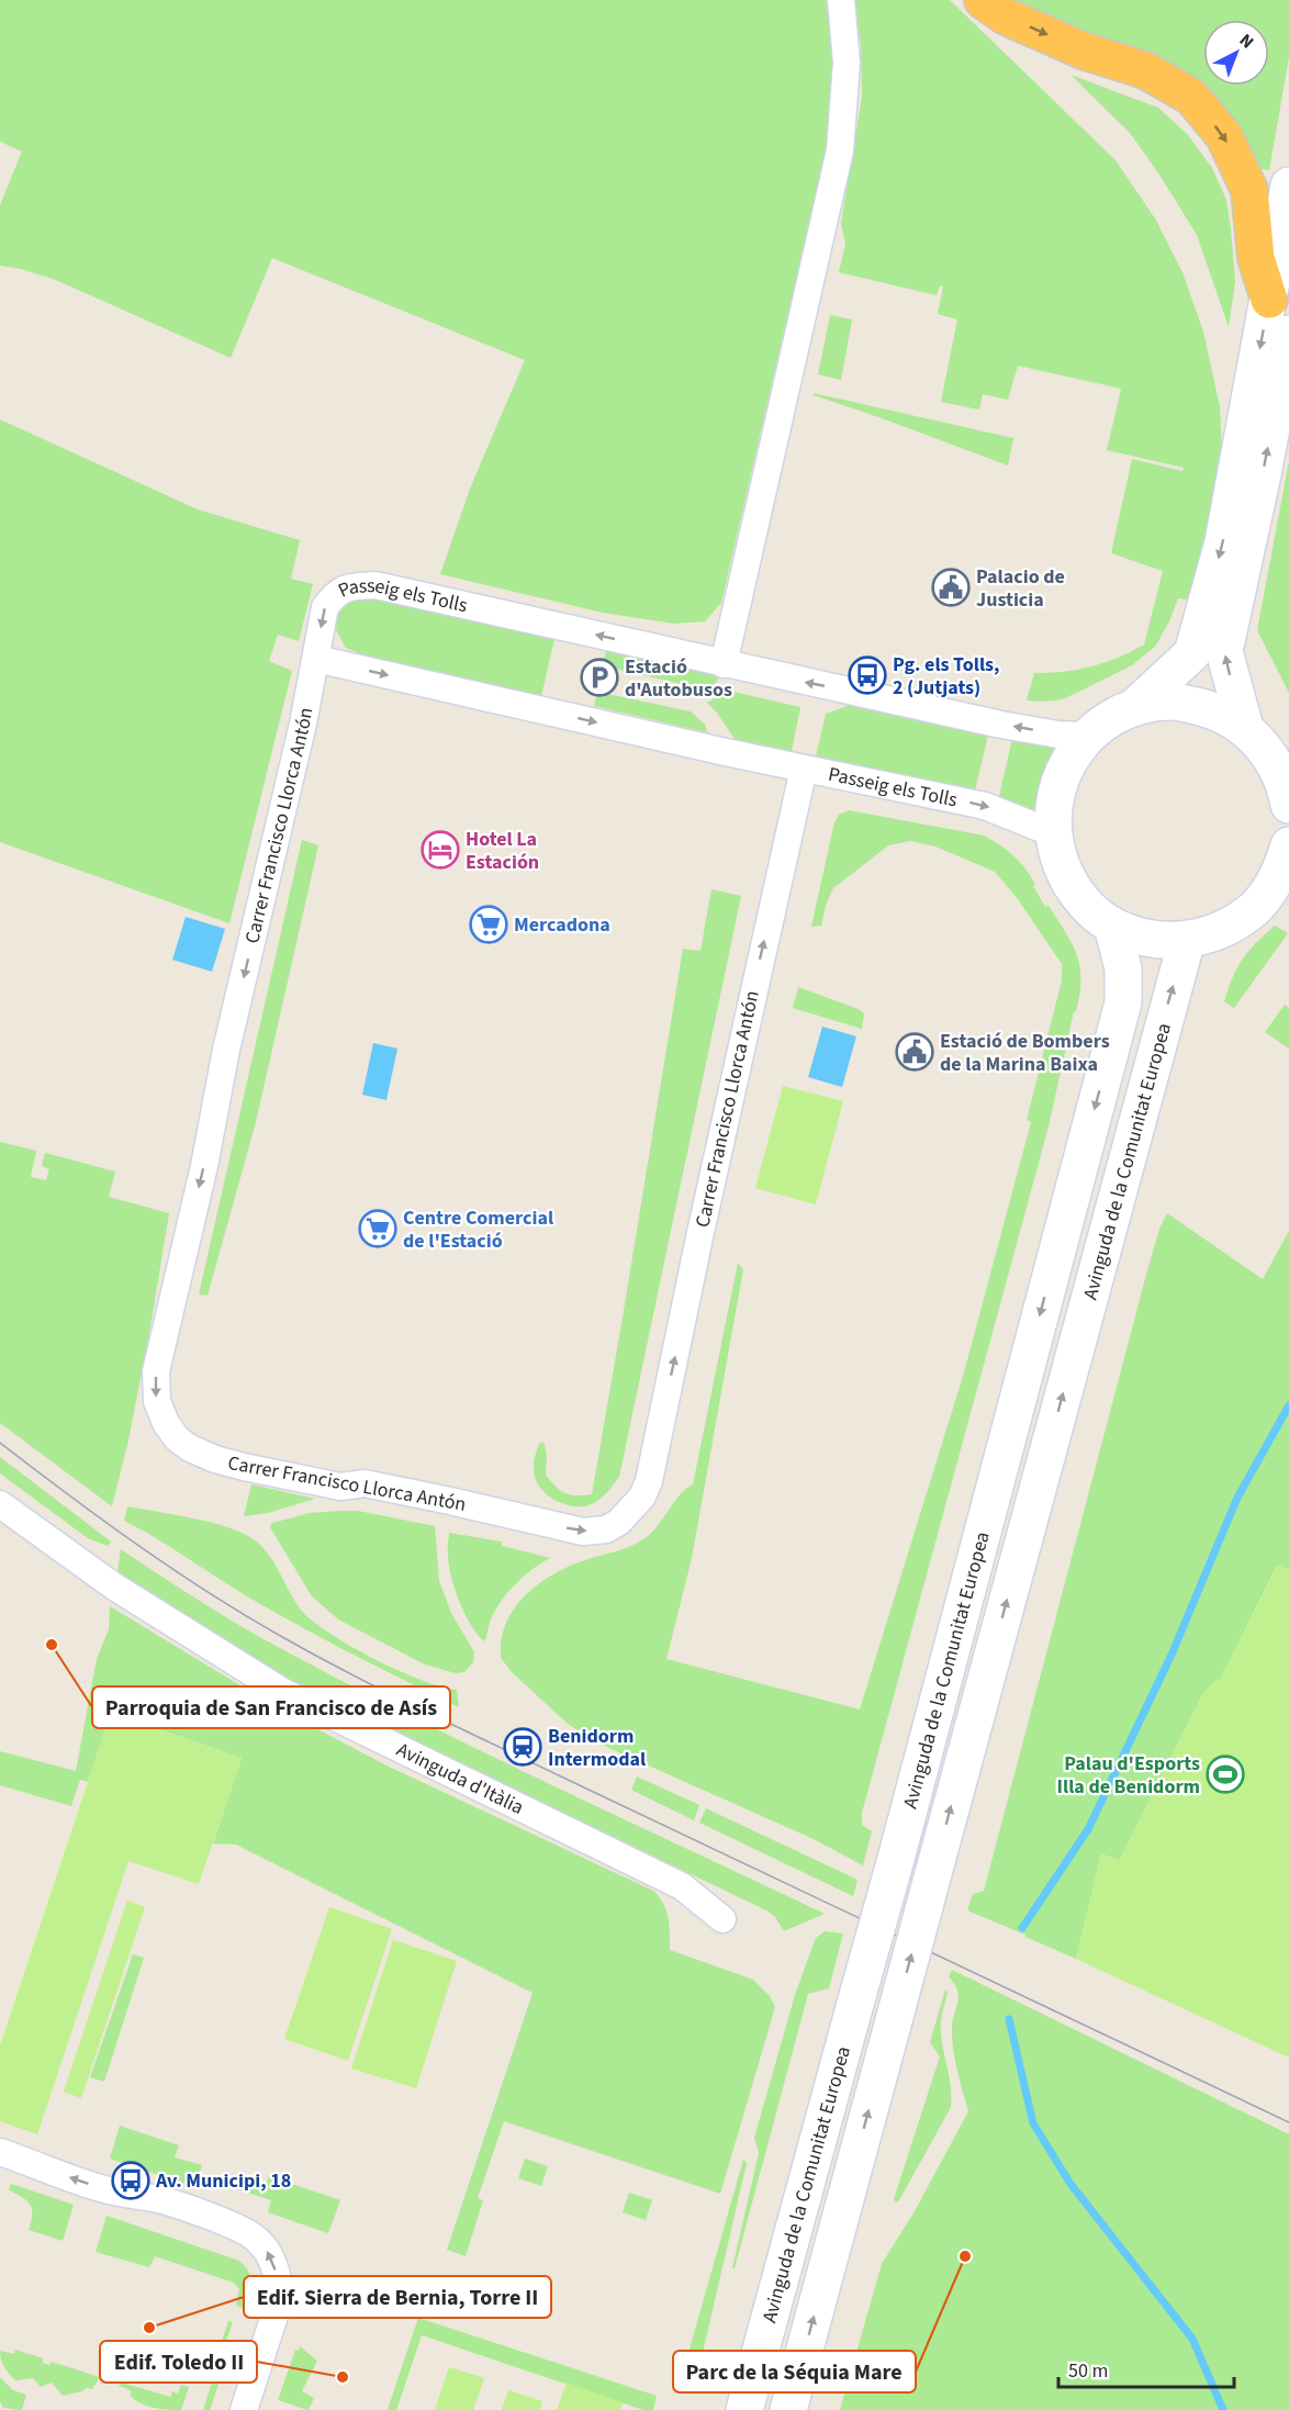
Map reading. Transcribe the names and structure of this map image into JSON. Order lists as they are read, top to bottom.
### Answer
{
  "streets": {
    "main road": ["Avinguda de la Comunitat Europea"],
    "street": ["Passeig els Tolls", "Carrer Francisco Llorca Antón", "Avinguda d'Itàlia"]
  },
  "crossings": [
    ["Passeig els Tolls", "Carrer Francisco Llorca Antón"]
  ],
  "places": {
    "public building": ["Palacio de Justicia", "Estació de Bombers de la Marina Baixa"],
    "bus stop": ["Pg. els Tolls, 2 (Jutjats)", "Av. Municipi, 18"],
    "parking": ["Estació d'Autobusos"],
    "hotel": ["Hotel La Estación"],
    "supermarket": ["Mercadona", "Centre Comercial de l'Estació"],
    "other": [
      "Parroquia de San Francisco de Asís",
      "Parc de la Séquia Mare",
      "Edif. Sierra de Bernia, Torre II",
      "Edif. Toledo II"
    ],
    "station": ["Benidorm Intermodal"],
    "sports": ["Palau d'Esports Illa de Benidorm"]
  },
  "scale_bar": "50 m",
  "north": "top right"
}
